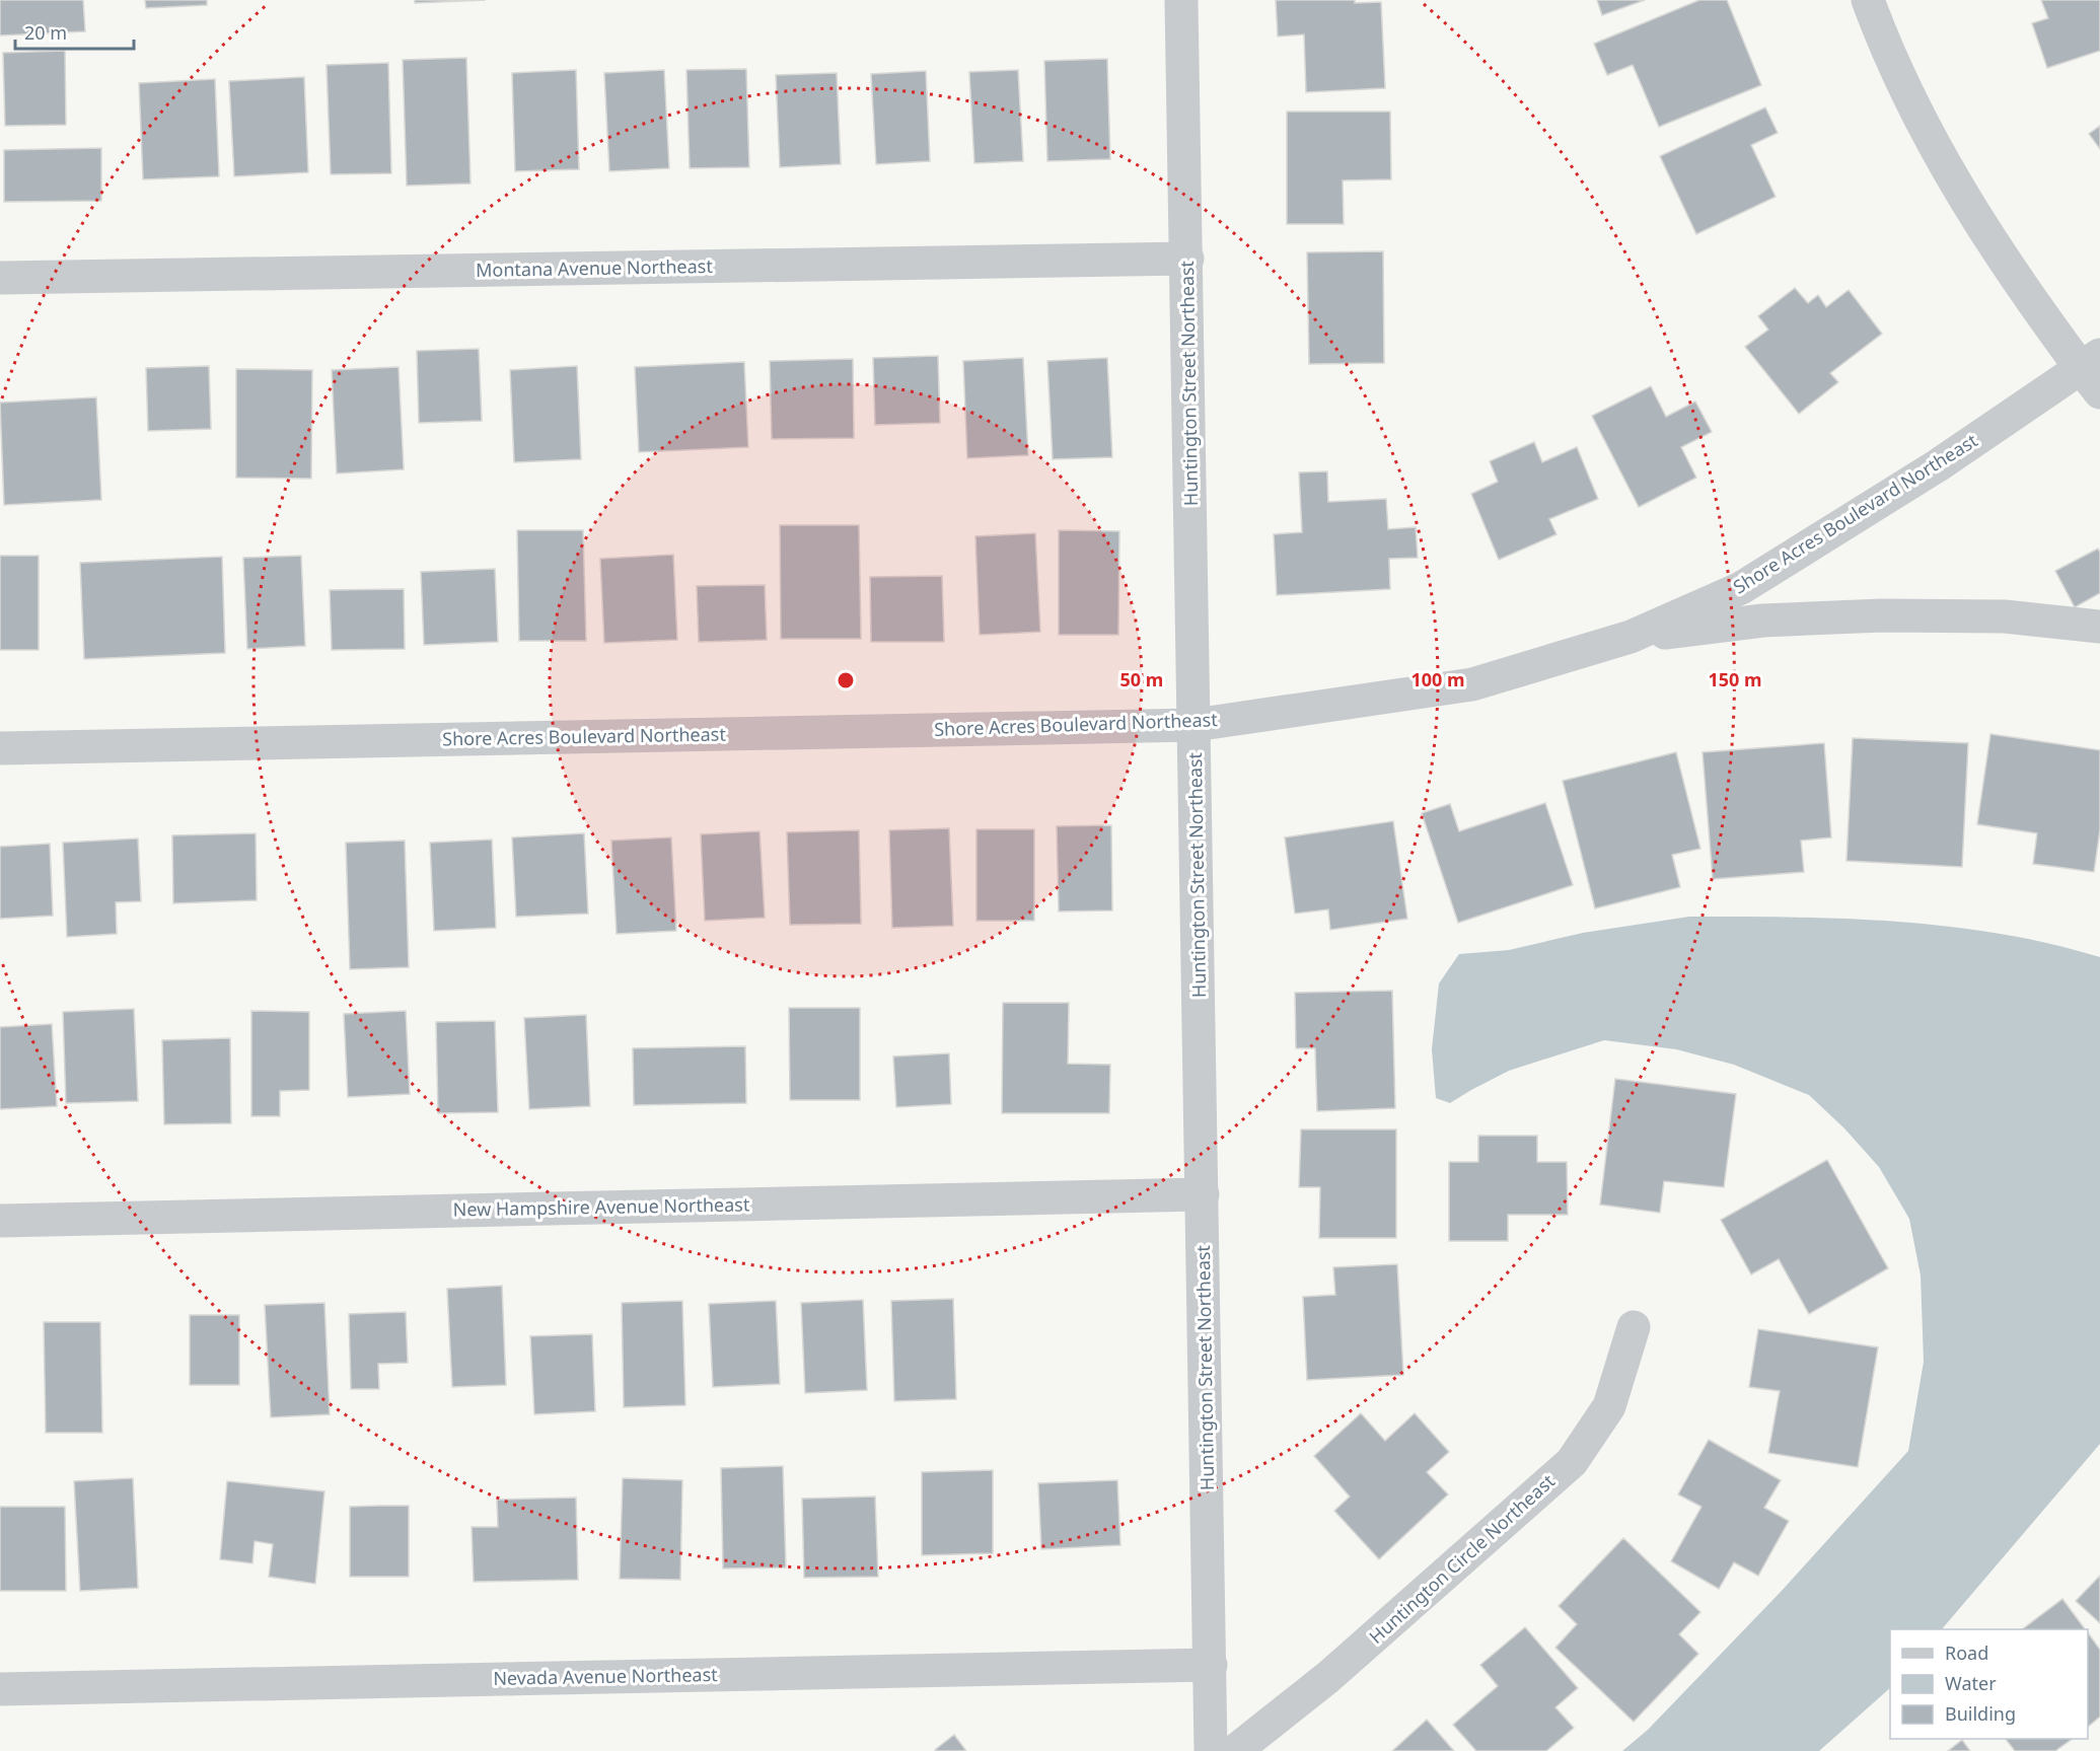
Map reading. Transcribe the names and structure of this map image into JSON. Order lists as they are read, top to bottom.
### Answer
{
  "streets": {
    "street": [
      "Montana Avenue Northeast",
      "Huntington Street Northeast",
      "Shore Acres Boulevard Northeast",
      "New Hampshire Avenue Northeast",
      "Huntington Circle Northeast",
      "Nevada Avenue Northeast"
    ]
  },
  "crossings": [
    ["Montana Avenue Northeast", "Huntington Street Northeast"],
    ["Huntington Street Northeast", "Shore Acres Boulevard Northeast"],
    ["Huntington Street Northeast", "New Hampshire Avenue Northeast"],
    ["Huntington Street Northeast", "Nevada Avenue Northeast"]
  ],
  "legend": ["Road", "Water", "Building"],
  "scale_bar": "20 m",
  "rings": ["50 m", "100 m", "150 m"]
}
